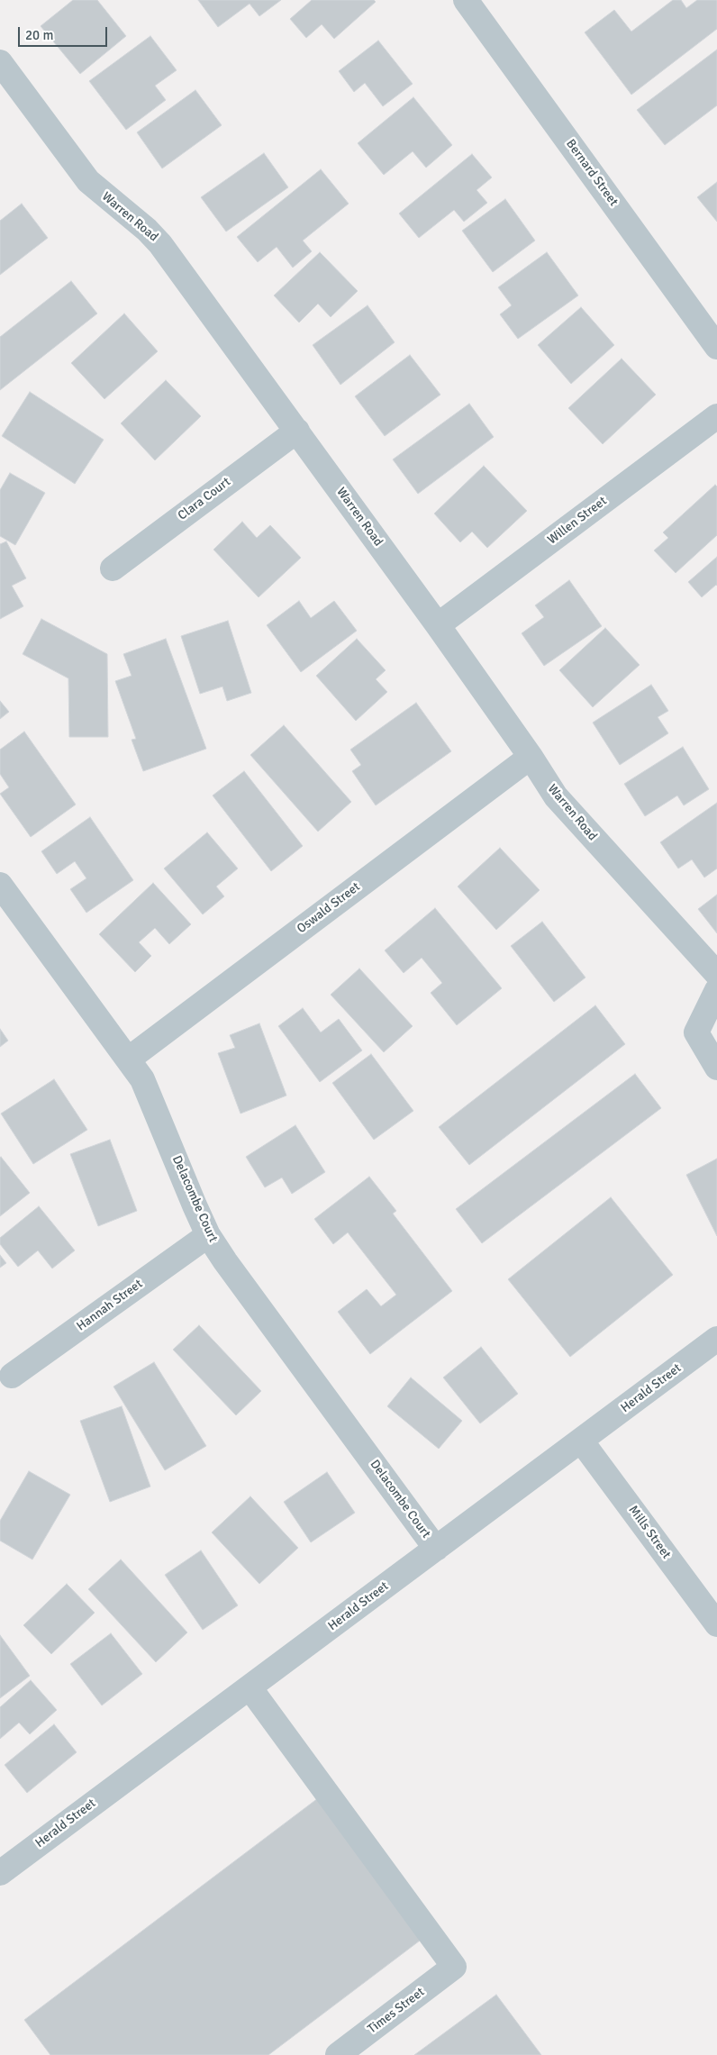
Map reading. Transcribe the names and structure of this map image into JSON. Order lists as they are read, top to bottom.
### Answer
{
  "streets": {
    "street": [
      "Bernard Street",
      "Warren Road",
      "Clara Court",
      "Willen Street",
      "Oswald Street",
      "Delacombe Court",
      "Hannah Street",
      "Herald Street",
      "Mills Street",
      "Times Street"
    ]
  },
  "crossings": [
    ["Warren Road", "Clara Court"],
    ["Warren Road", "Willen Street"],
    ["Warren Road", "Oswald Street"],
    ["Oswald Street", "Delacombe Court"],
    ["Delacombe Court", "Hannah Street"],
    ["Delacombe Court", "Herald Street"],
    ["Herald Street", "Mills Street"],
    ["Herald Street", "Times Street"]
  ],
  "scale_bar": "20 m"
}
